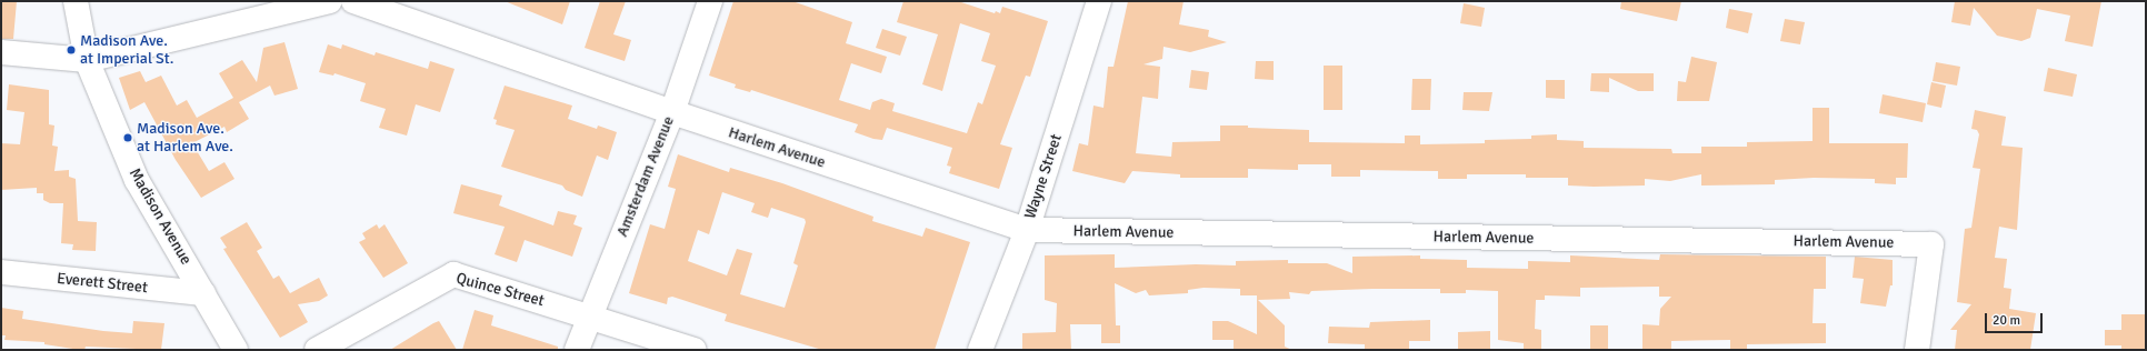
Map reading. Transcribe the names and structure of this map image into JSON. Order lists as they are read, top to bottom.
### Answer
{
  "streets": {
    "street": [
      "Harlem Avenue",
      "Amsterdam Avenue",
      "Wayne Street",
      "Madison Avenue",
      "Everett Street",
      "Quince Street"
    ]
  },
  "crossings": [
    ["Harlem Avenue", "Amsterdam Avenue"],
    ["Harlem Avenue", "Wayne Street"],
    ["Amsterdam Avenue", "Quince Street"],
    ["Madison Avenue", "Everett Street"]
  ],
  "places": ["Madison Ave. at Imperial St.", "Madison Ave. at Harlem Ave."],
  "scale_bar": "20 m"
}
